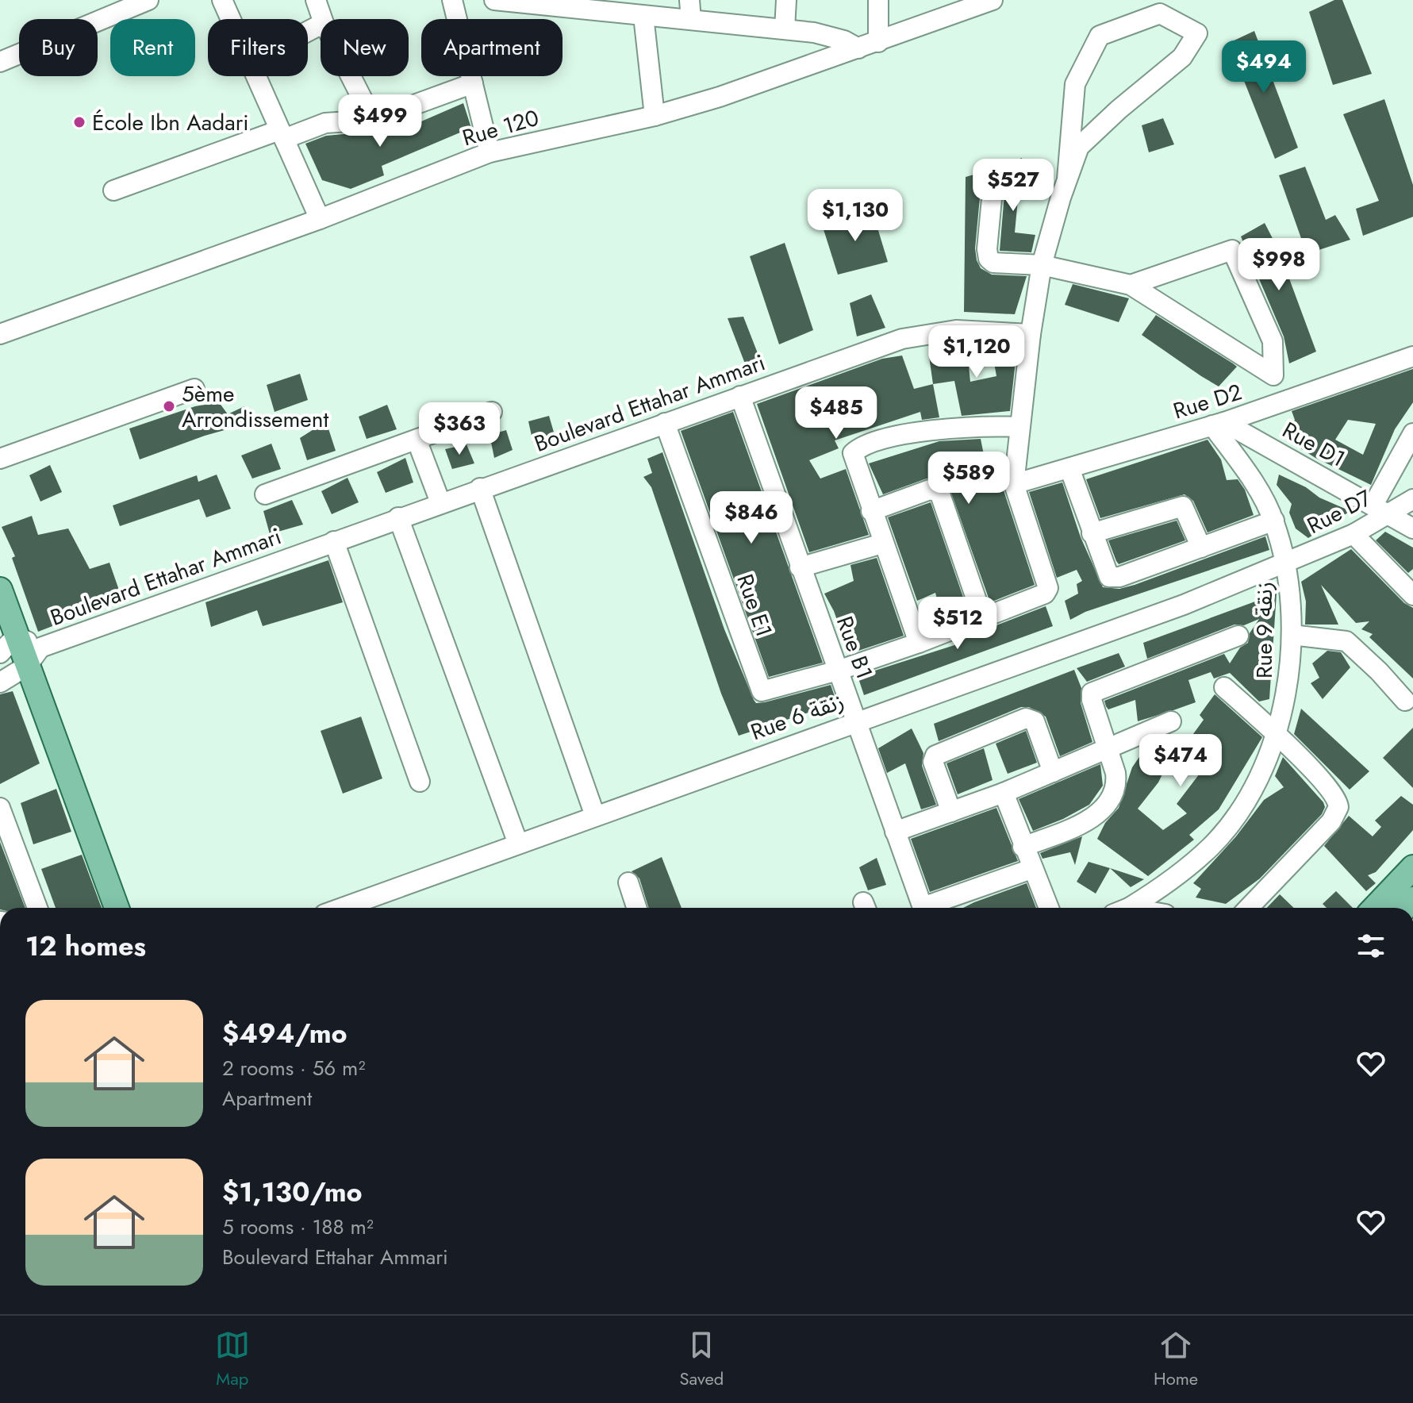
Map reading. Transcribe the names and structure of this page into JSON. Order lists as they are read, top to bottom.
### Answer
{
  "streets": {
    "street": [
      "Rue 120",
      "Rue D2",
      "Boulevard Ettahar Ammari",
      "Rue D1",
      "Rue D7",
      "Rue E1",
      "Rue 9 زنقة",
      "Rue B1",
      "Rue 6 زنقة"
    ]
  },
  "crossings": [
    ["Rue D2", "Rue D1"],
    ["Rue D2", "Rue 9 زنقة"],
    ["Boulevard Ettahar Ammari", "Rue E1"],
    ["Boulevard Ettahar Ammari", "Rue B1"],
    ["Rue D1", "Rue D7"],
    ["Rue D1", "Rue 9 زنقة"],
    ["Rue D7", "Rue 9 زنقة"],
    ["Rue D7", "Rue 6 زنقة"],
    ["Rue E1", "Rue B1"],
    ["Rue 9 زنقة", "Rue 6 زنقة"],
    ["Rue B1", "Rue 6 زنقة"]
  ],
  "places": ["École Ibn Aadari", "5ème Arrondissement"],
  "page": {
    "chip": [
      "Buy",
      "Rent",
      "Filters",
      "New",
      "Apartment"
    ],
    "price": [
      "$494",
      "$499",
      "$527",
      "$1,130",
      "$998",
      "$1,120",
      "$485",
      "$363",
      "$589",
      "$846",
      "$512",
      "$474"
    ],
    "heading": "12 homes",
    "list": [
      {
        "name": "$494/mo",
        "note": "2 rooms · 56 m² · Apartment"
      },
      {
        "name": "$1,130/mo",
        "note": "5 rooms · 188 m² · Boulevard Ettahar Ammari"
      }
    ],
    "tabs": ["Map", "Saved", "Home"]
  }
}
